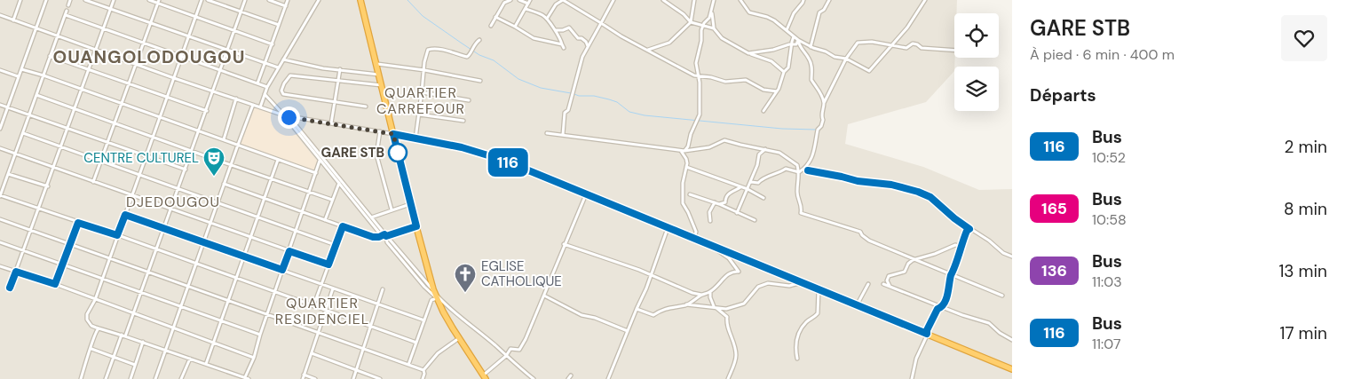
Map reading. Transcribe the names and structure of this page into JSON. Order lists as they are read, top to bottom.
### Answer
{
  "districts": [
    "OUANGOLODOUGOU",
    "QUARTIER CARREFOUR",
    "DJEDOUGOU",
    "QUARTIER RESIDENCIEL"
  ],
  "places": {
    "other": ["GARE STB"],
    "theatre": ["CENTRE CULTUREL"],
    "church": ["EGLISE CATHOLIQUE"]
  },
  "lines": ["bus line 116"],
  "page": {
    "on_map": "116",
    "heading": [
      ["GARE STB", "À pied · 6 min · 400 m"],
      "Départs"
    ],
    "list": [
      {
        "mark": "116",
        "name": "Bus",
        "note": "10:52",
        "value": "2 min"
      },
      {
        "mark": "165",
        "name": "Bus",
        "note": "10:58",
        "value": "8 min"
      },
      {
        "mark": "136",
        "name": "Bus",
        "note": "11:03",
        "value": "13 min"
      },
      {
        "mark": "116",
        "name": "Bus",
        "note": "11:07",
        "value": "17 min"
      }
    ]
  }
}
